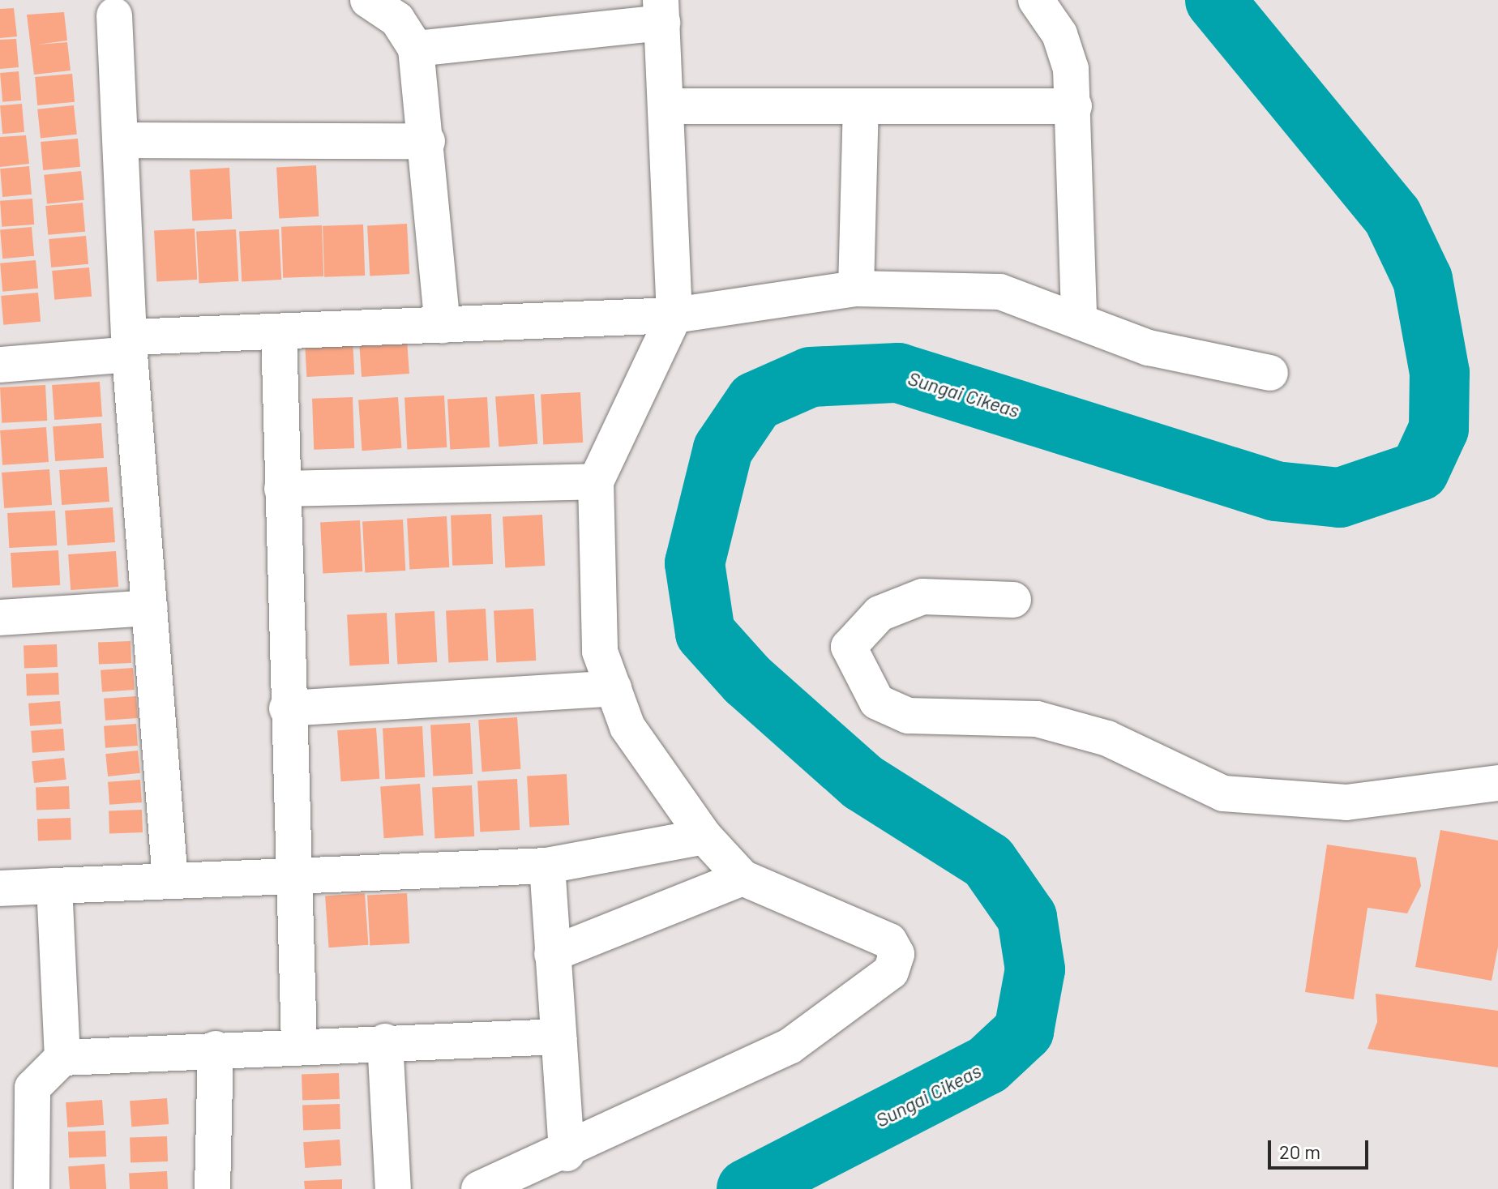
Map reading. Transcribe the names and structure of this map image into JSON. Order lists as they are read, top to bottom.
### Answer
{
  "water": ["Sungai Cikeas"],
  "scale_bar": "20 m"
}
